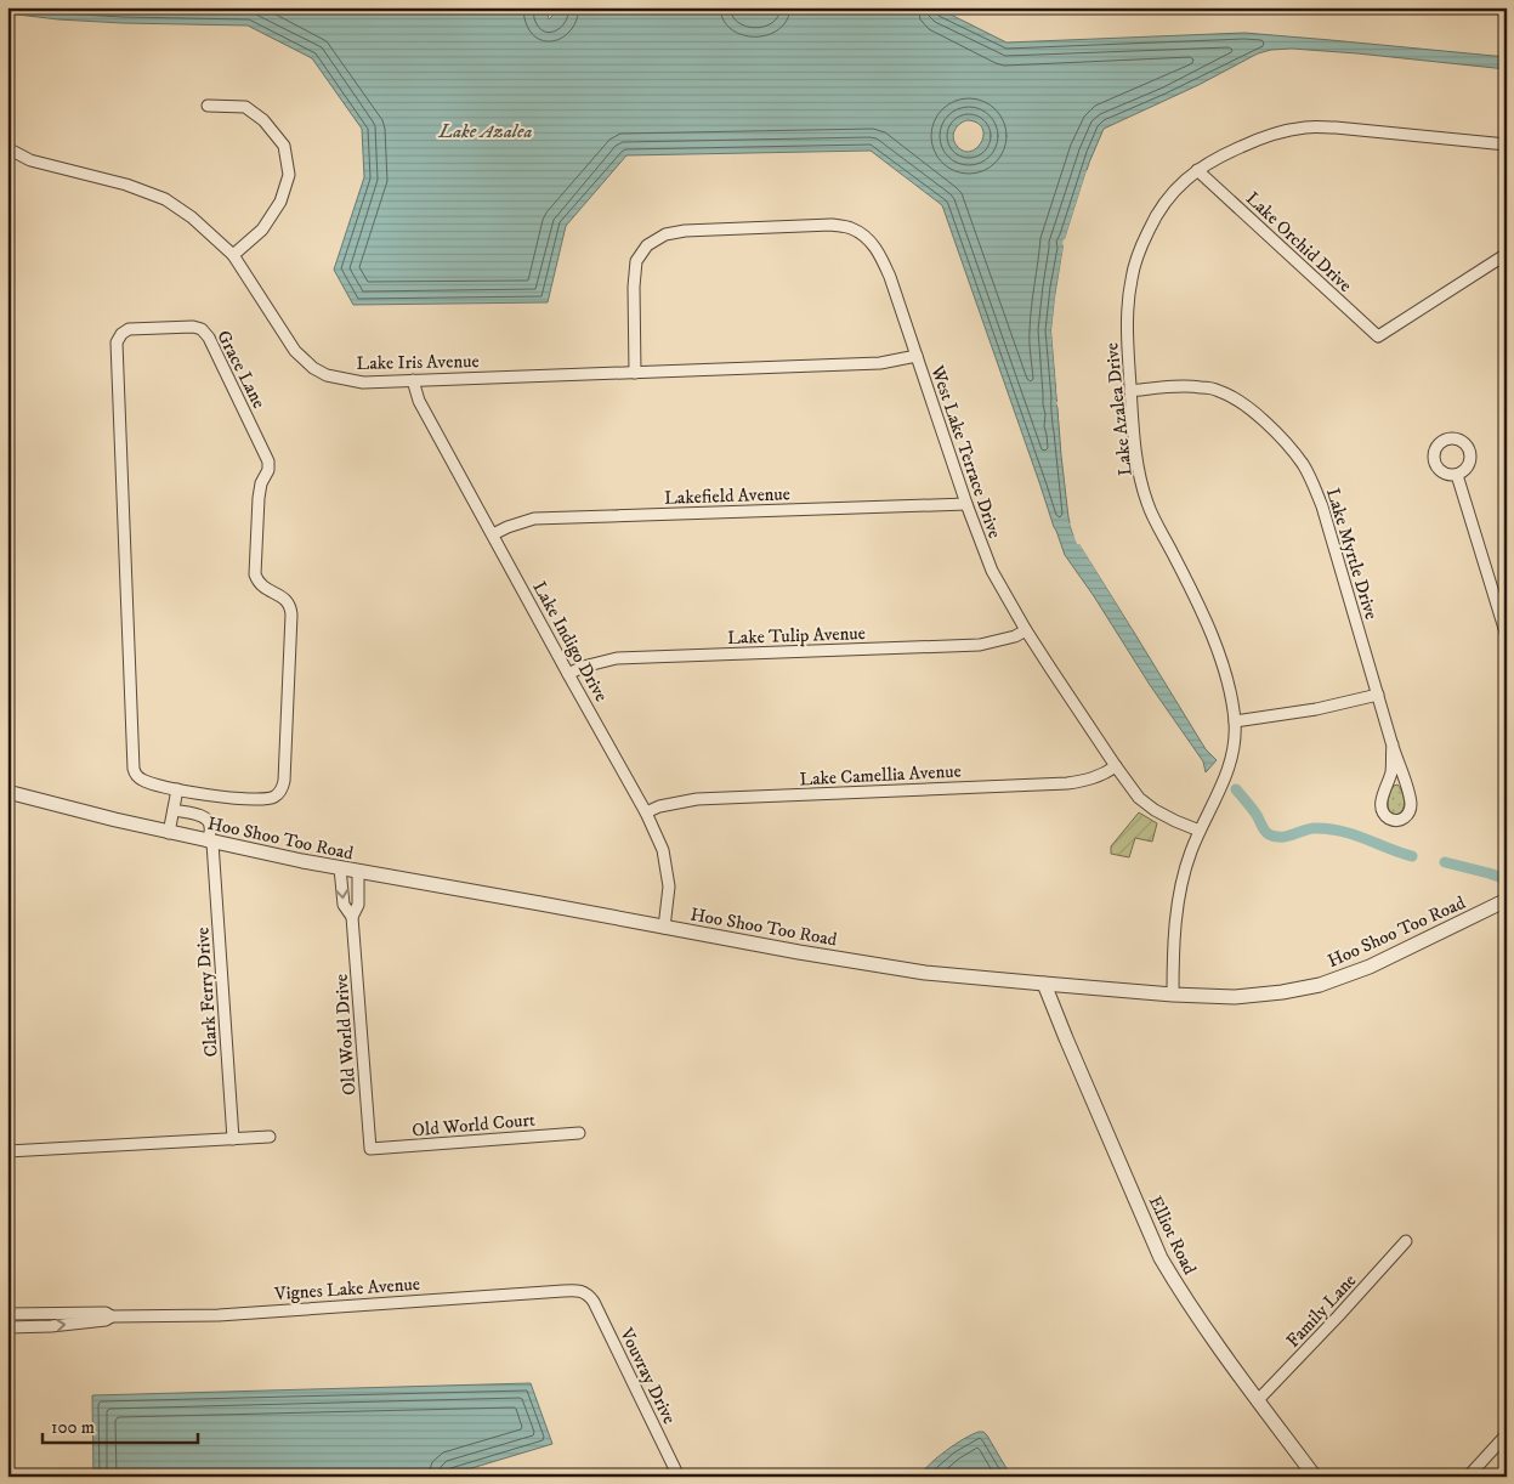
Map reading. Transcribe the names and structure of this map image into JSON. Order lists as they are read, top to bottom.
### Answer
{
  "streets": {
    "street": [
      "Lake Orchid Drive",
      "Lake Iris Avenue",
      "Grace Lane",
      "Lake Azalea Drive",
      "West Lake Terrace Drive",
      "Lakefield Avenue",
      "Lake Myrtle Drive",
      "Lake Tulip Avenue",
      "Lake Indigo Drive",
      "Lake Camellia Avenue",
      "Hoo Shoo Too Road",
      "Clark Ferry Drive",
      "Old World Drive",
      "Old World Court",
      "Elliot Road",
      "Vignes Lake Avenue",
      "Family Lane",
      "Vouvray Drive"
    ]
  },
  "crossings": [
    ["Lake Orchid Drive", "Lake Azalea Drive"],
    ["Lake Iris Avenue", "West Lake Terrace Drive"],
    ["Lake Iris Avenue", "Lake Indigo Drive"],
    ["Lake Azalea Drive", "West Lake Terrace Drive"],
    ["Lake Azalea Drive", "Lake Myrtle Drive"],
    ["Lake Azalea Drive", "Hoo Shoo Too Road"],
    ["West Lake Terrace Drive", "Lakefield Avenue"],
    ["West Lake Terrace Drive", "Lake Tulip Avenue"],
    ["West Lake Terrace Drive", "Lake Camellia Avenue"],
    ["Lakefield Avenue", "Lake Indigo Drive"],
    ["Lake Tulip Avenue", "Lake Indigo Drive"],
    ["Lake Indigo Drive", "Lake Camellia Avenue"],
    ["Lake Indigo Drive", "Hoo Shoo Too Road"],
    ["Hoo Shoo Too Road", "Clark Ferry Drive"],
    ["Hoo Shoo Too Road", "Old World Drive"],
    ["Hoo Shoo Too Road", "Elliot Road"],
    ["Old World Drive", "Old World Court"],
    ["Elliot Road", "Family Lane"],
    ["Vignes Lake Avenue", "Vouvray Drive"]
  ],
  "water": ["Lake Azalea"],
  "scale_bar": "100 m"
}
